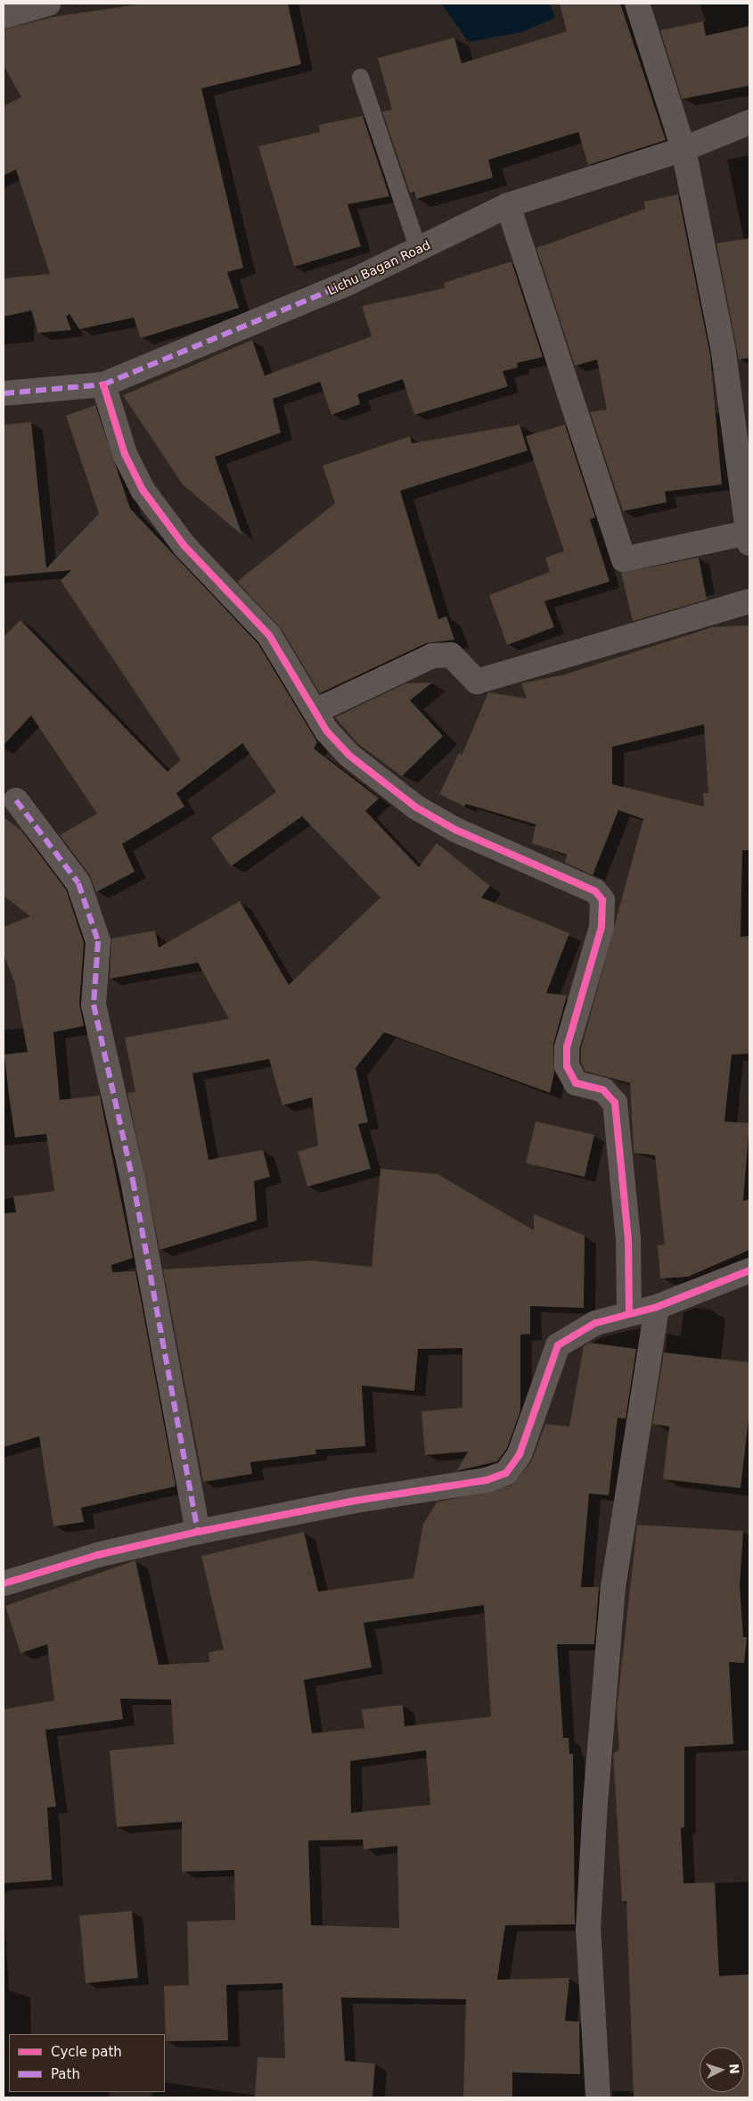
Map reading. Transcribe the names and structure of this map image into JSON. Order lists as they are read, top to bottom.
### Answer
{
  "streets": {
    "street": ["Lichu Bagan Road"]
  },
  "legend": ["Cycle path", "Path"],
  "north": "right"
}
